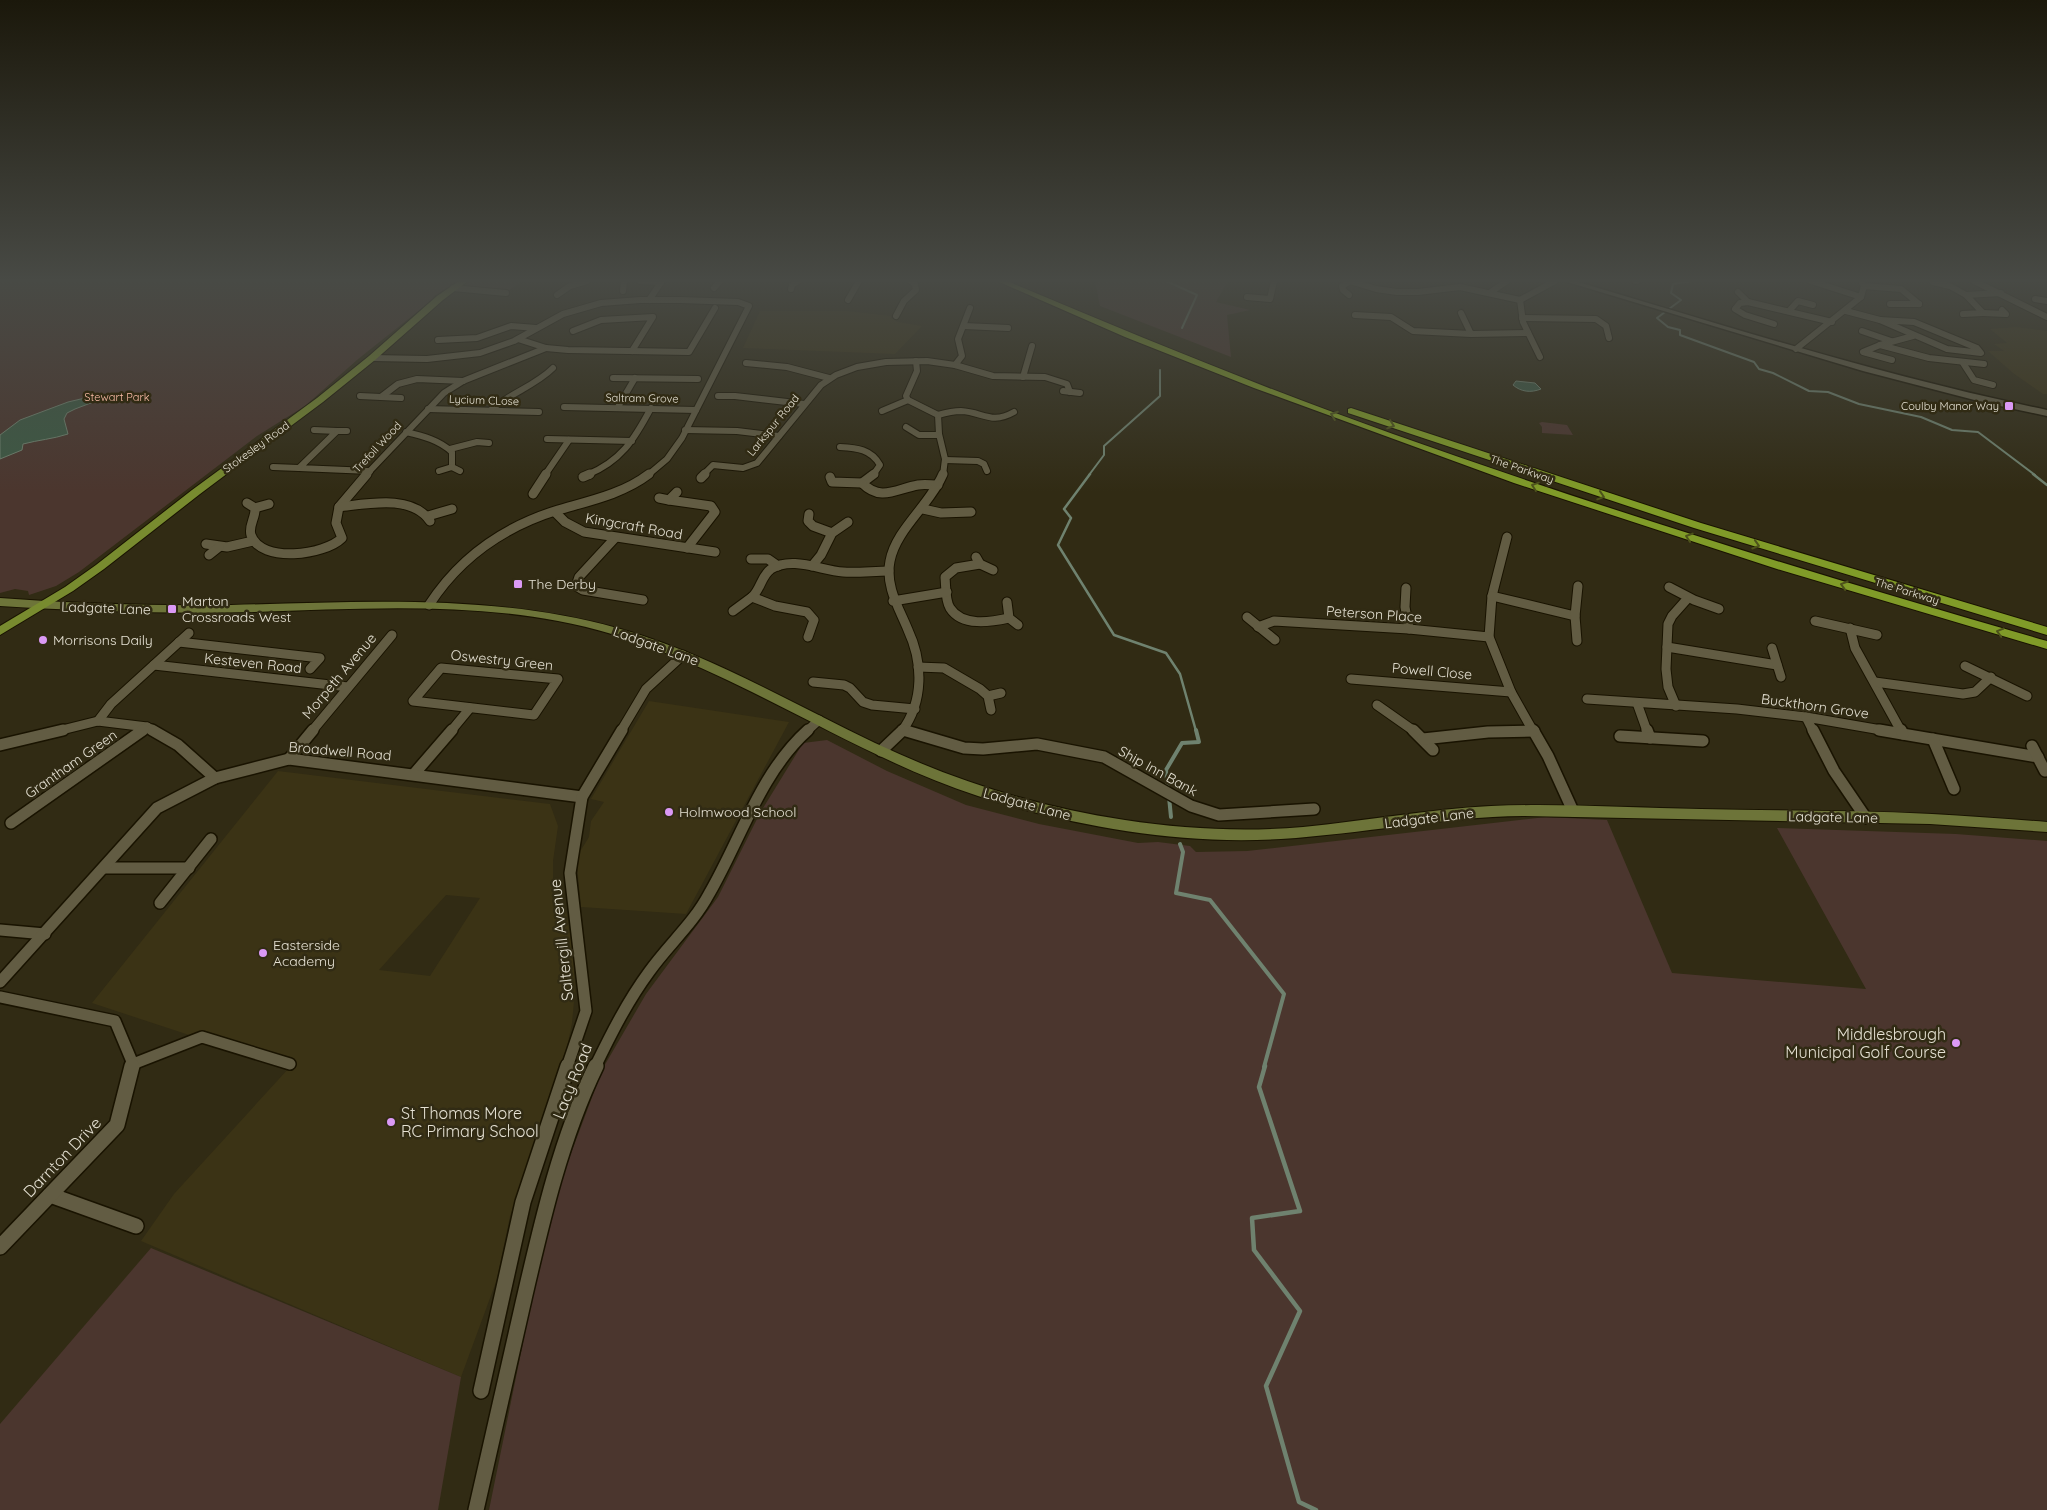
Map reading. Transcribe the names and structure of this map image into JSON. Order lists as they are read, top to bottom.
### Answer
{
  "streets": {
    "highway": ["The Parkway"],
    "main road": ["Stokesley Road", "Ladgate Lane"],
    "street": [
      "Saltram Grove",
      "Lycium CLose",
      "Larkspur Road",
      "Trefoil Wood",
      "Kingcraft Road",
      "Peterson Place",
      "Oswestry Green",
      "Kesteven Road",
      "Powell Close",
      "Morpeth Avenue",
      "Buckthorn Grove",
      "Broadwell Road",
      "Grantham Green",
      "Ship Inn Bank",
      "Saltergill Avenue",
      "Lacy Road",
      "Darnton Drive"
    ]
  },
  "crossings": [
    ["Lycium CLose", "Trefoil Wood"],
    ["Stokesley Road", "Ladgate Lane"],
    ["Ladgate Lane", "Saltergill Avenue"],
    ["Ladgate Lane", "Lacy Road"],
    ["Kesteven Road", "Morpeth Avenue"],
    ["Morpeth Avenue", "Broadwell Road"],
    ["Broadwell Road", "Saltergill Avenue"]
  ],
  "parks": ["Stewart Park"],
  "places": {
    "transit": ["Coulby Manor Way", "The Derby", "Marton Crossroads West"],
    "other": [
      "Morrisons Daily",
      "Holmwood School",
      "Easterside Academy",
      "Middlesbrough Municipal Golf Course",
      "St Thomas More RC Primary School"
    ]
  }
}
